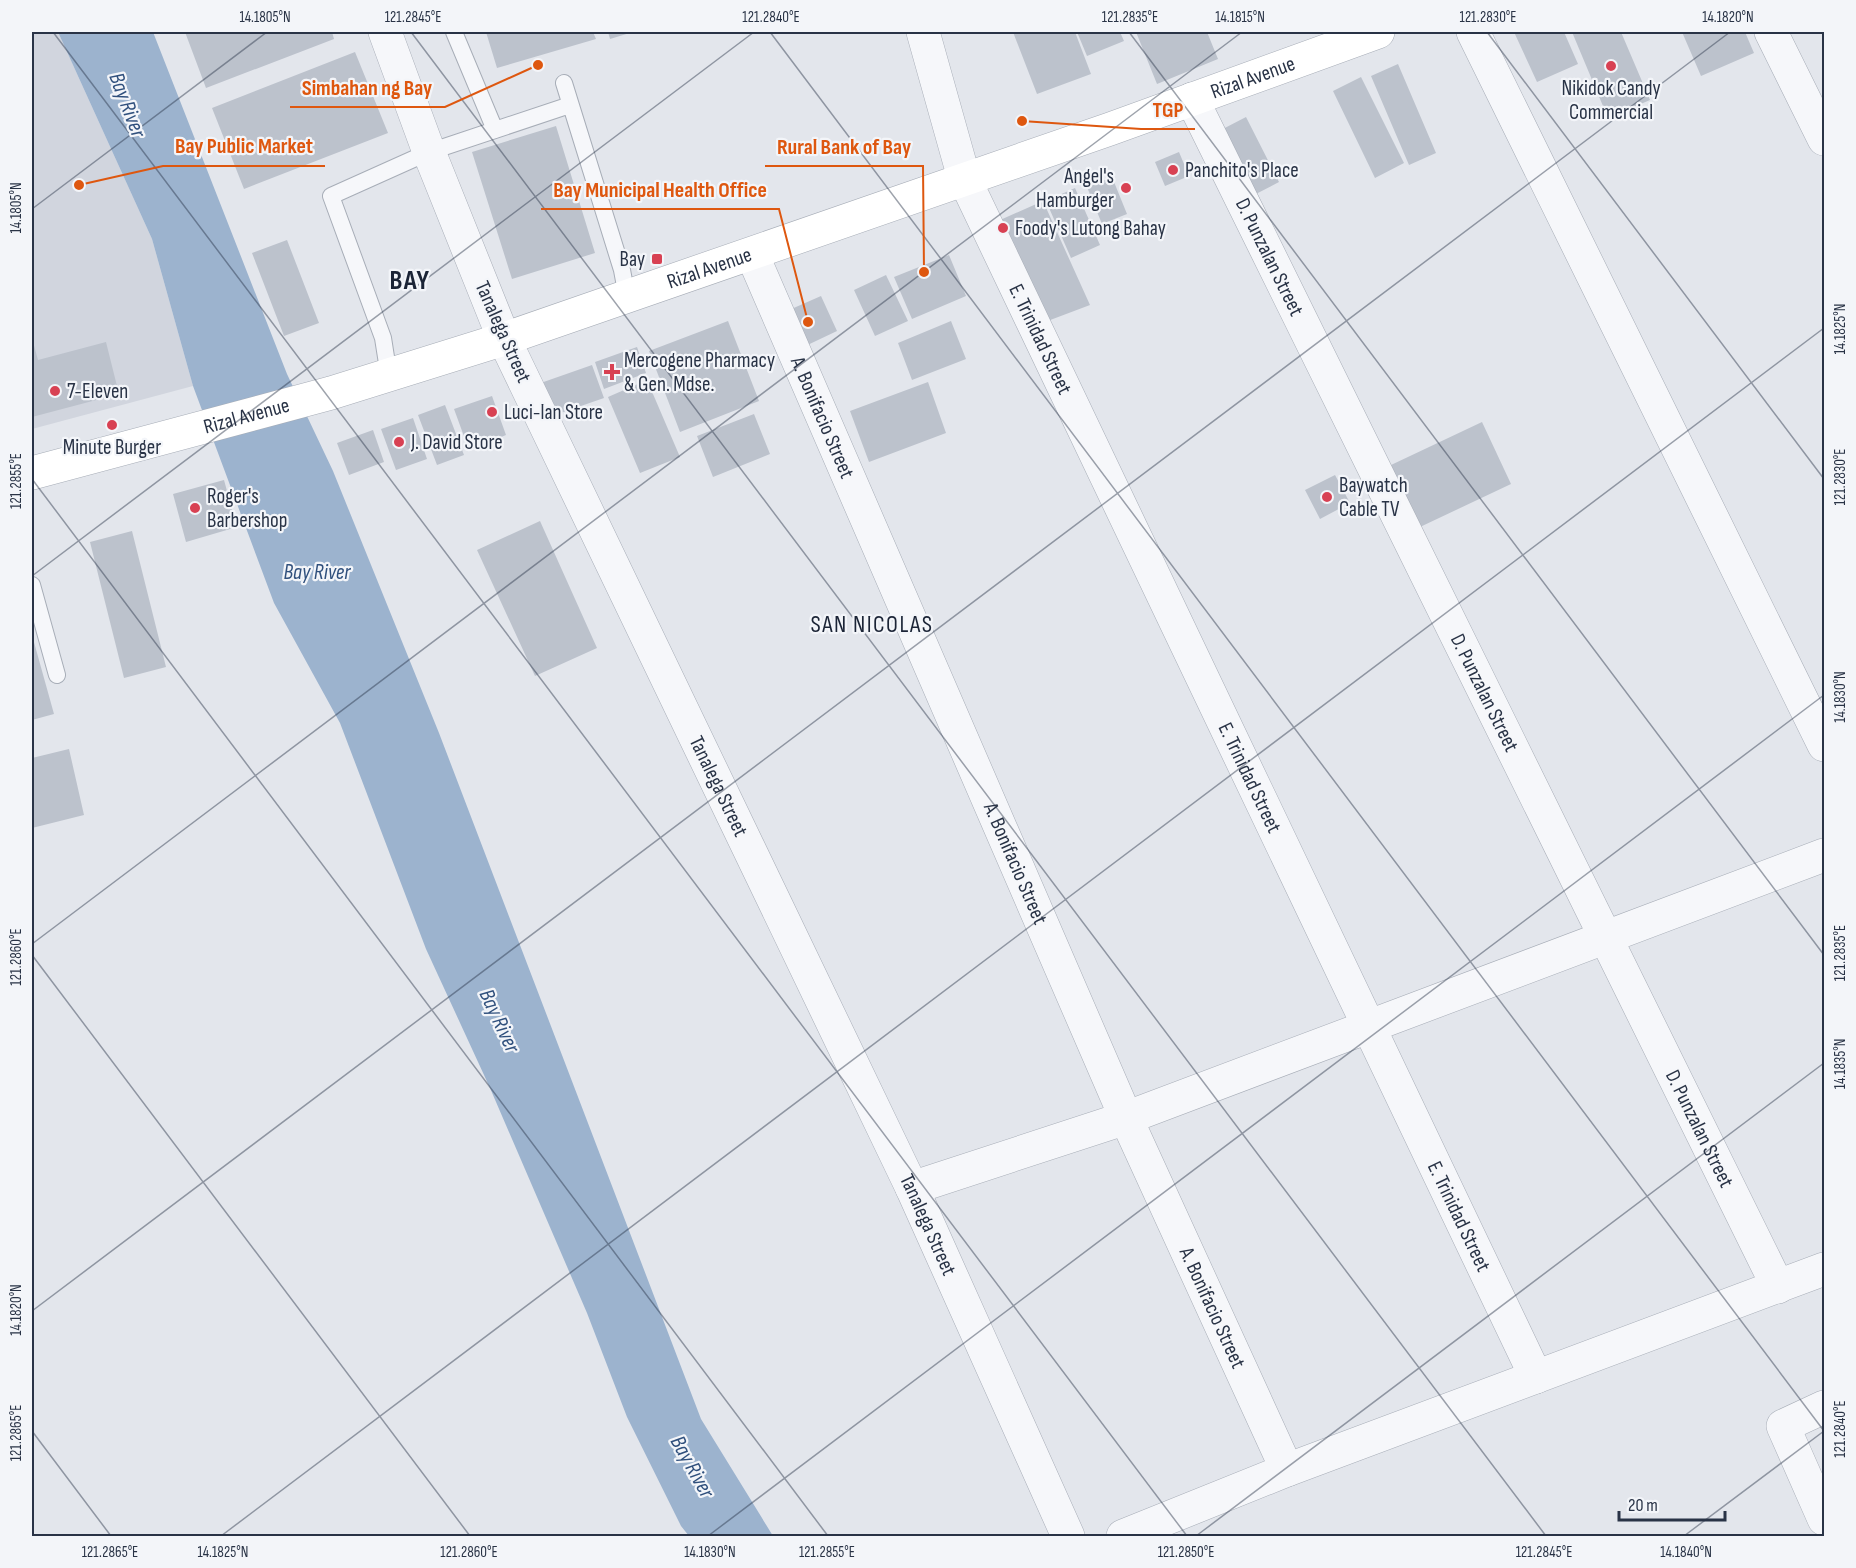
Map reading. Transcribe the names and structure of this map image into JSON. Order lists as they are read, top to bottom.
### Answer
{
  "streets": {
    "main road": ["Rizal Avenue"],
    "street": [
      "D. Punzalan Street",
      "Tanalega Street",
      "E. Trinidad Street",
      "A. Bonifacio Street"
    ]
  },
  "crossings": [
    ["Rizal Avenue", "D. Punzalan Street"],
    ["Rizal Avenue", "Tanalega Street"],
    ["Rizal Avenue", "E. Trinidad Street"],
    ["Rizal Avenue", "A. Bonifacio Street"]
  ],
  "districts": ["BAY", "SAN NICOLAS"],
  "water": ["Bay River"],
  "places": {
    "other": [
      "Simbahan ng Bay",
      "Nikidok Candy Commercial",
      "TGP",
      "Panchito's Place",
      "Bay Public Market",
      "Angel's Hamburger",
      "Foody's Lutong Bahay",
      "Rural Bank of Bay",
      "Bay Municipal Health Office",
      "7-Eleven",
      "Luci-lan Store",
      "Minute Burger",
      "J. David Store",
      "Baywatch Cable TV",
      "Roger's Barbershop"
    ],
    "transit": ["Bay"],
    "health": ["Mercogene Pharmacy & Gen. Mdse."]
  },
  "scale_bar": "20 m",
  "coordinates": [
    "14.1805°N",
    "121.2845°E",
    "121.2840°E",
    "121.2835°E",
    "14.1815°N",
    "121.2830°E",
    "14.1820°N",
    "14.1825°N",
    "121.2855°E",
    "14.1830°N",
    "121.2860°E",
    "14.1835°N",
    "121.2865°E",
    "121.2850°E",
    "14.1840°N"
  ]
}
